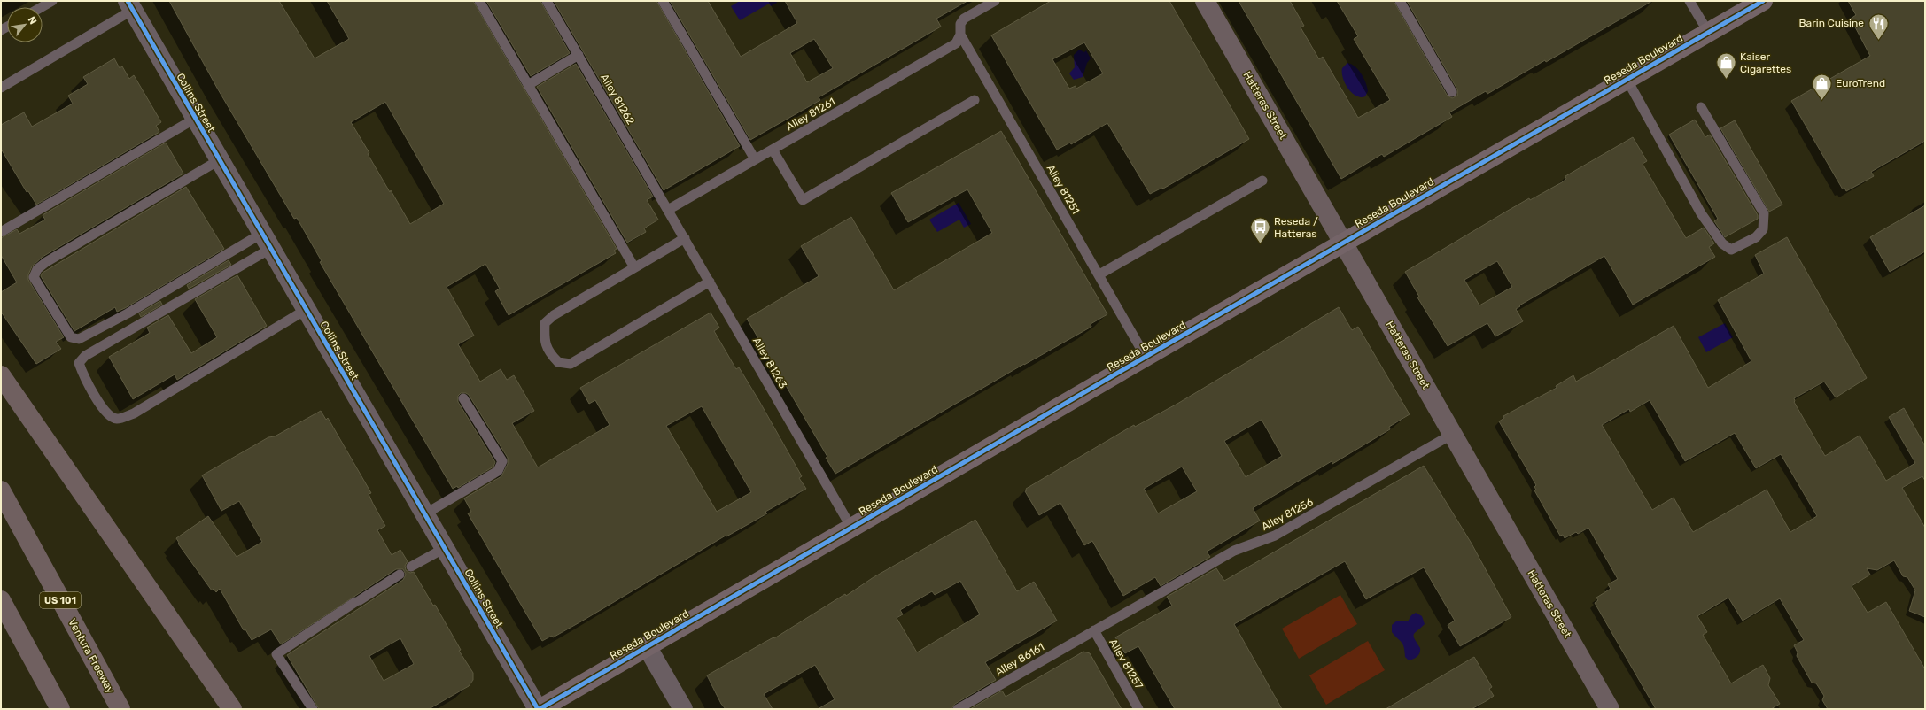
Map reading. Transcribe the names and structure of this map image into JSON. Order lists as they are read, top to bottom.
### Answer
{
  "streets": {
    "highway": ["US 101", "Ventura Freeway"],
    "main road": ["Reseda Boulevard"],
    "street": ["Collins Street", "Hatteras Street"],
    "lane": [
      "Alley 81262",
      "Alley 81261",
      "Alley 81251",
      "Alley 81263",
      "Alley 81256",
      "Alley 86161",
      "Alley 81257"
    ]
  },
  "crossings": [
    ["Reseda Boulevard", "Collins Street"],
    ["Reseda Boulevard", "Hatteras Street"],
    ["Reseda Boulevard", "Alley 81251"],
    ["Reseda Boulevard", "Alley 81263"],
    ["Alley 81262", "Alley 81261"],
    ["Alley 81262", "Alley 81263"],
    ["Hatteras Street", "Alley 81256"],
    ["Alley 81261", "Alley 81251"],
    ["Alley 81261", "Alley 81263"],
    ["Alley 81256", "Alley 86161"],
    ["Alley 81256", "Alley 81257"],
    ["Alley 86161", "Alley 81257"]
  ],
  "places": {
    "restaurant": ["Barin Cuisine"],
    "shop": ["Kaiser Cigarettes", "EuroTrend"],
    "bus stop": ["Reseda / Hatteras"]
  },
  "north": "top right"
}
